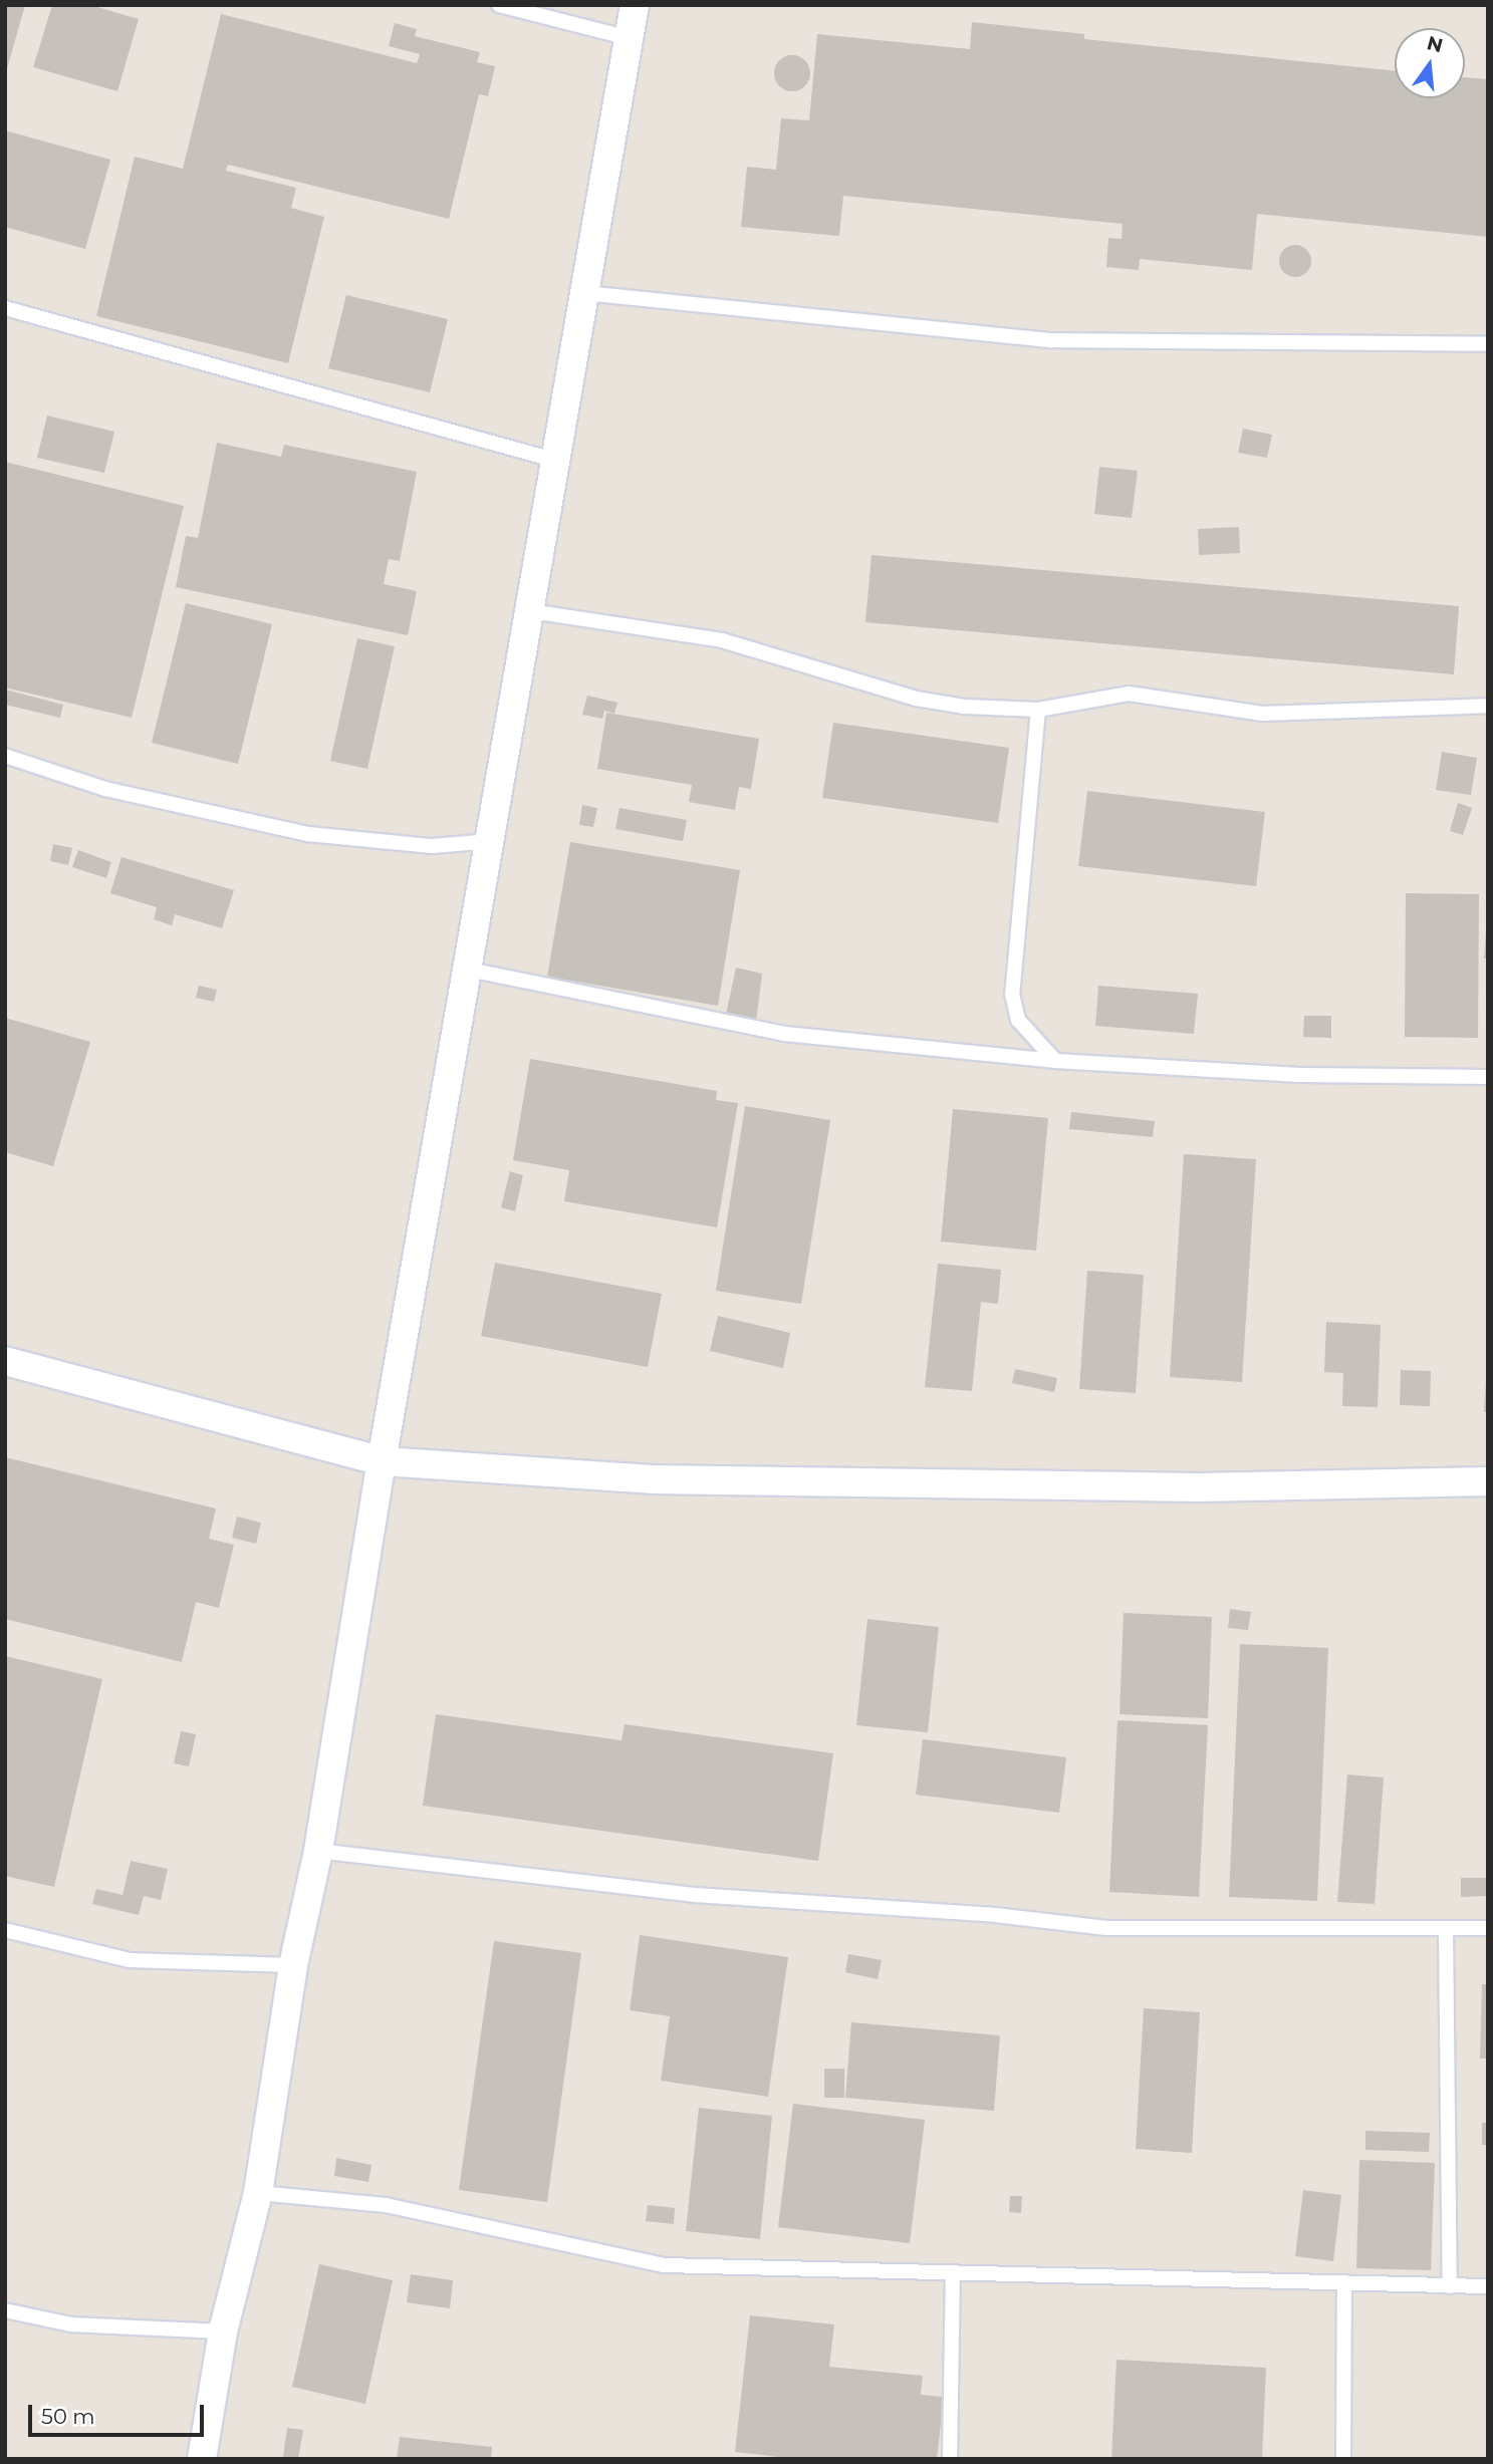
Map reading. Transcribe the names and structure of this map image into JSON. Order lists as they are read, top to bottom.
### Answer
{
  "scale_bar": "50 m",
  "north": "top"
}
